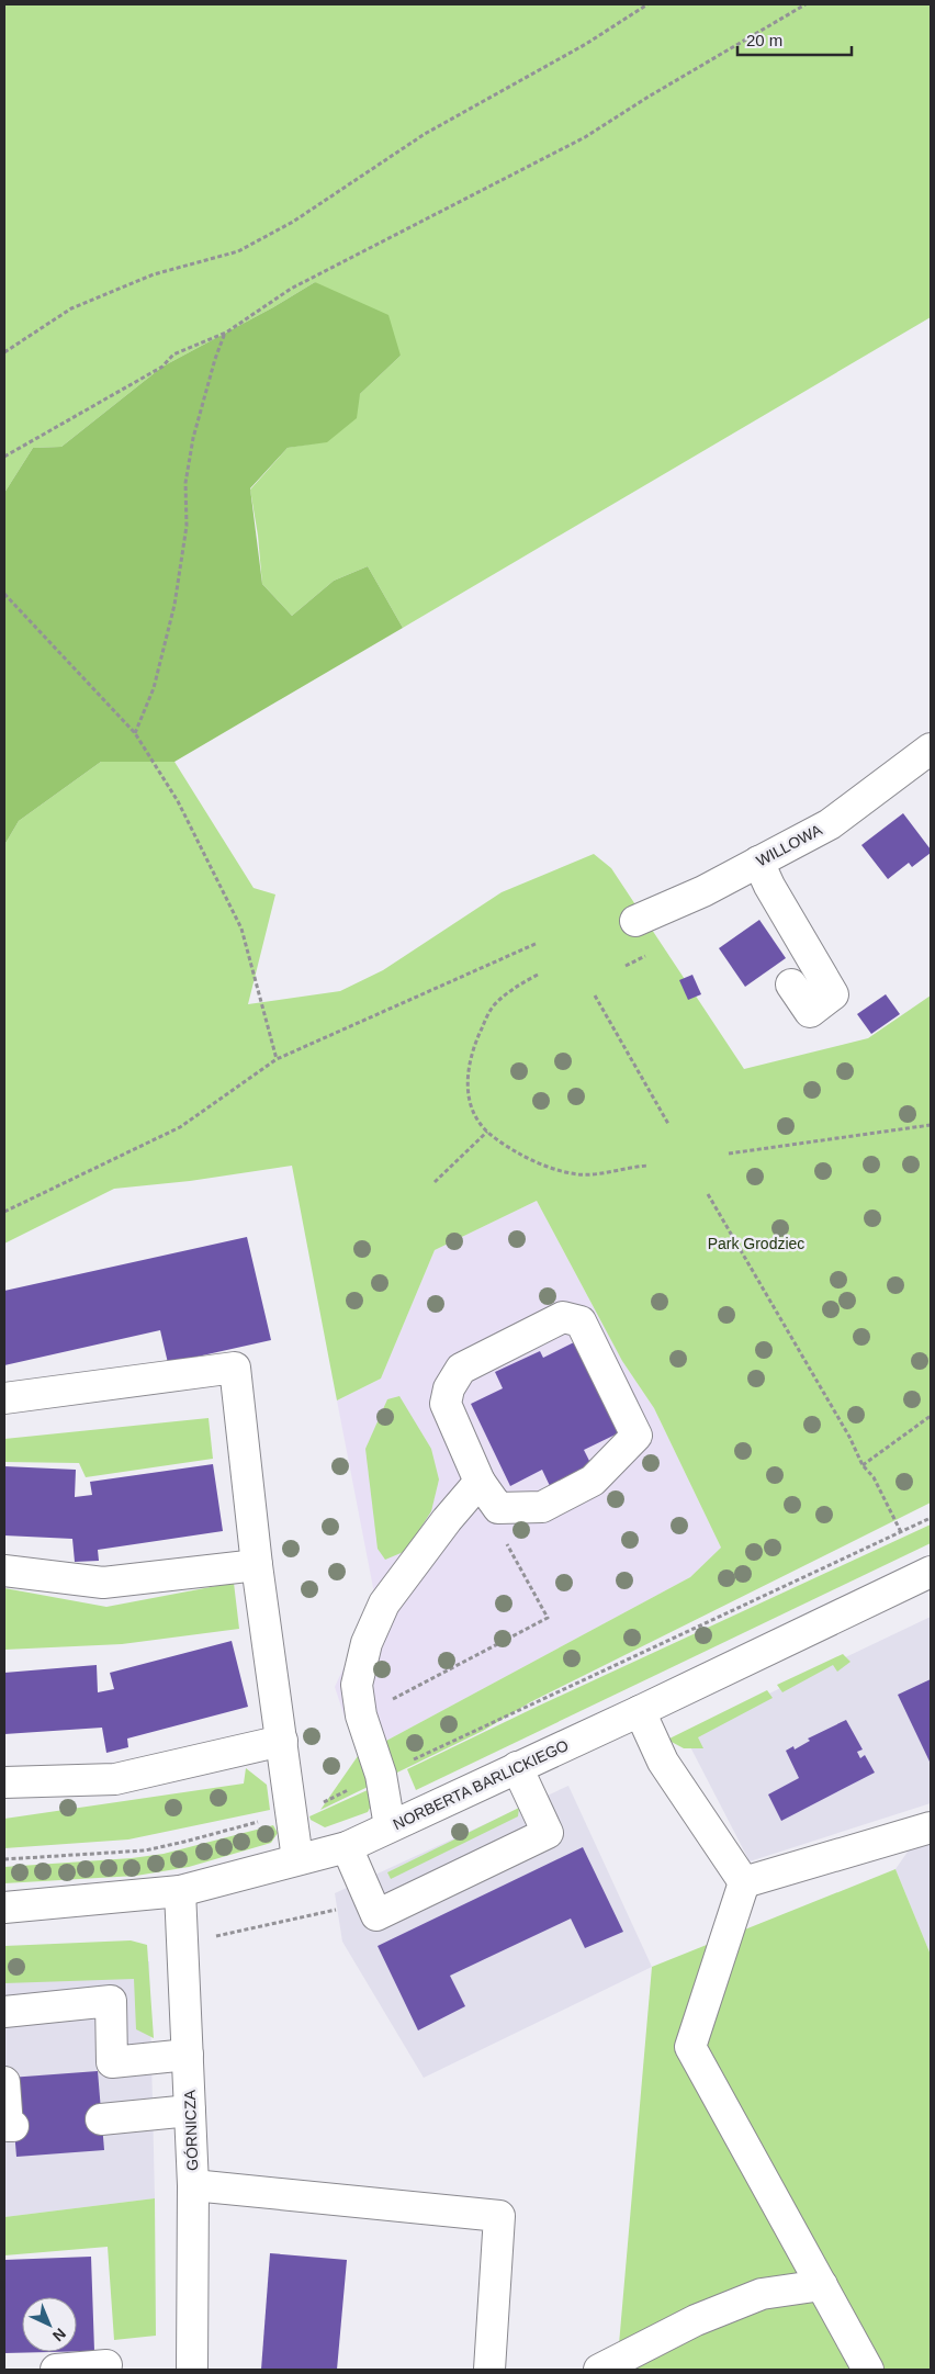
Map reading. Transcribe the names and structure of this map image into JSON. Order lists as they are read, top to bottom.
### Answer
{
  "streets": {
    "street": ["WILLOWA", "NORBERTA BARLICKIEGO", "GÓRNICZA"]
  },
  "crossings": [
    ["NORBERTA BARLICKIEGO", "GÓRNICZA"]
  ],
  "parks": ["Park Grodziec"],
  "scale_bar": "20 m",
  "north": "bottom right"
}
